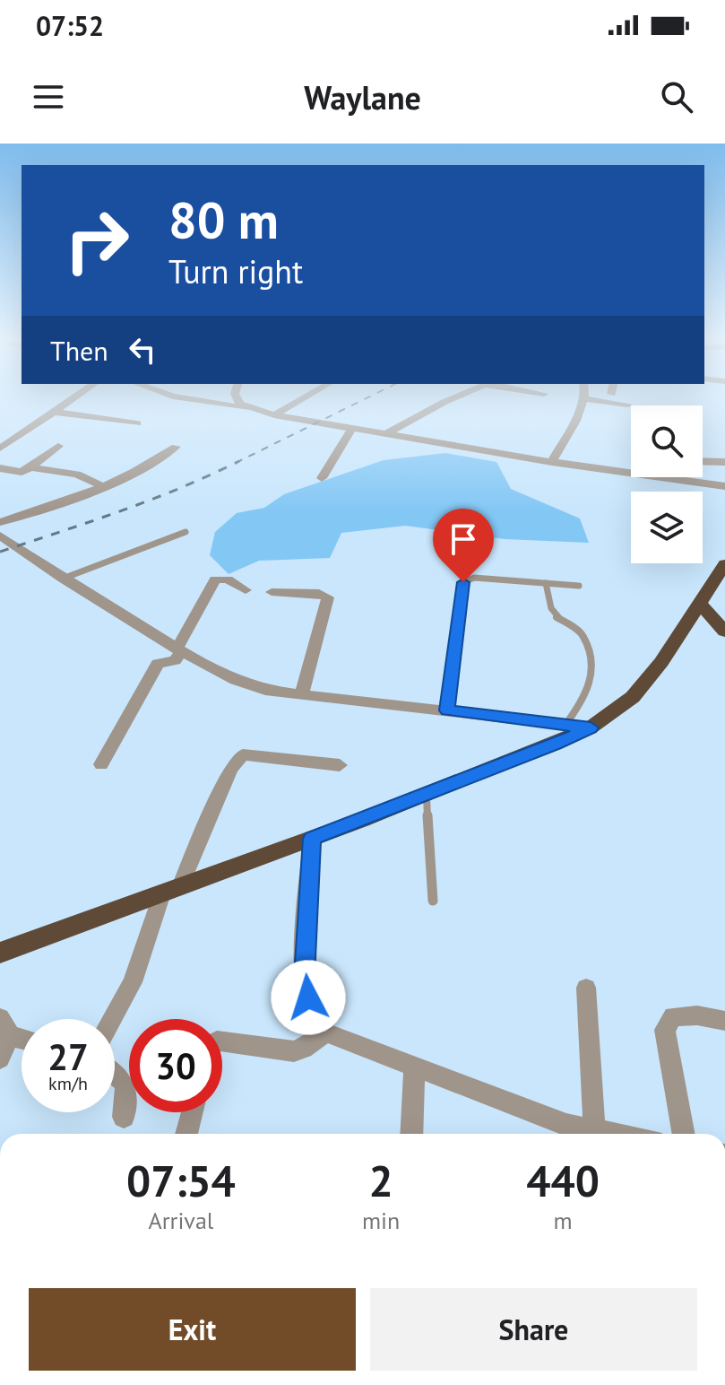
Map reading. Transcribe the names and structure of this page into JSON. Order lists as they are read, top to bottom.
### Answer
{
  "page": {
    "status": "07:52",
    "header": "Waylane",
    "turn": ["80 m", "Turn right"],
    "then": "Then",
    "speed": "27 km/h",
    "limit": "30",
    "eta": [
      "07:54",
      "Arrival",
      "2",
      "min",
      "440",
      "m"
    ],
    "buttons": ["Exit", "Share"]
  }
}
